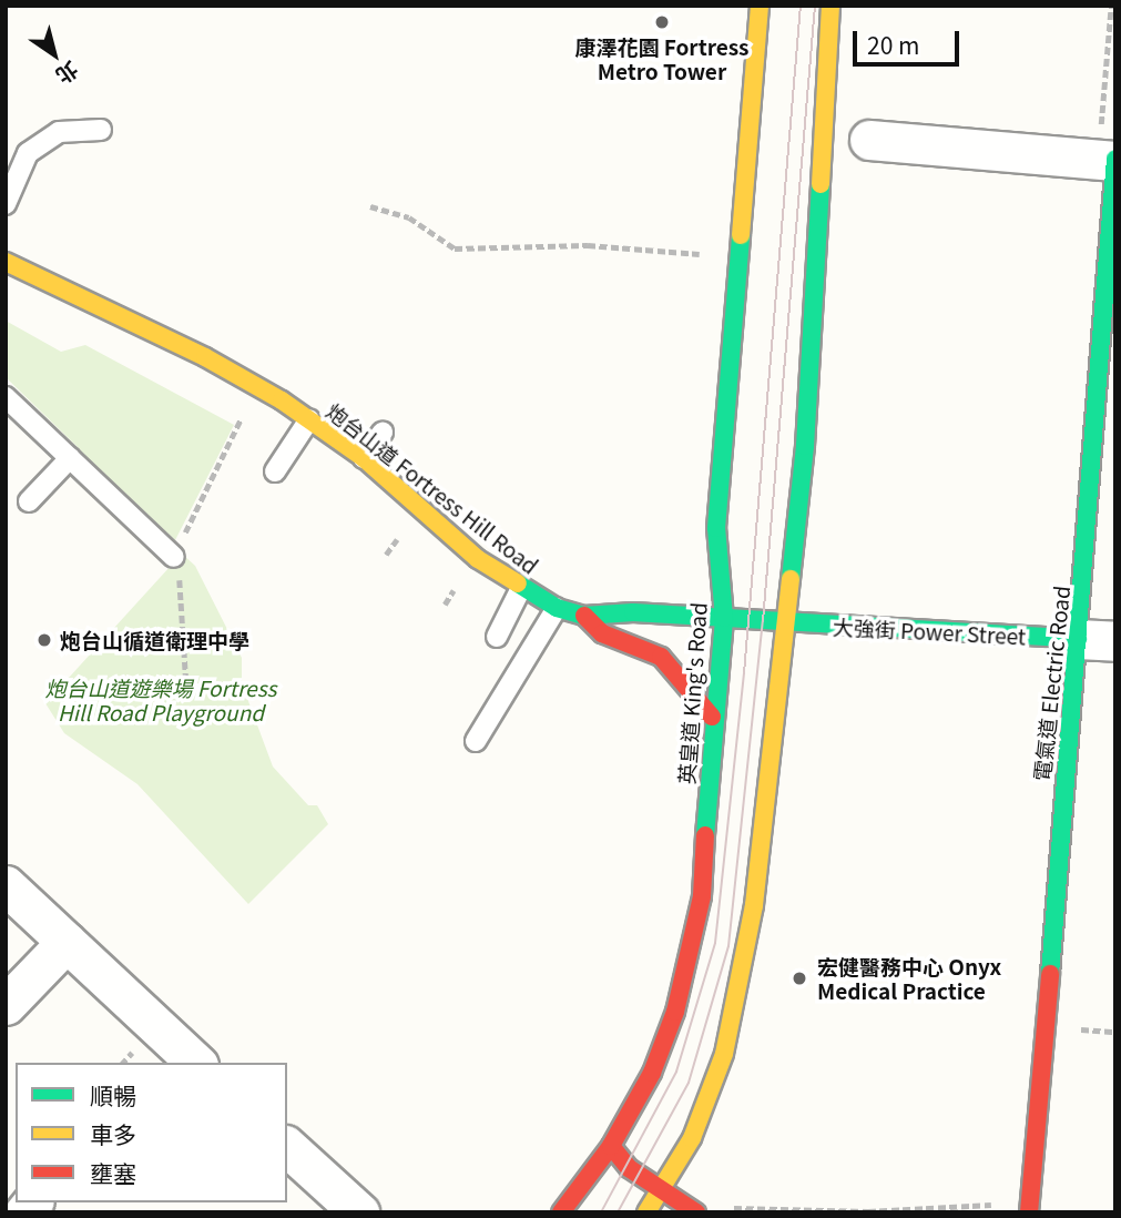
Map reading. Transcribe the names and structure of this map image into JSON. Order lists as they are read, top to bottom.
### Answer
{
  "streets": {
    "street": [
      "炮台山道 Fortress Hill Road",
      "大強街 Power Street",
      "電氣道 Electric Road",
      "英皇道 King's Road"
    ]
  },
  "crossings": [
    ["炮台山道 Fortress Hill Road", "大強街 Power Street"],
    ["炮台山道 Fortress Hill Road", "英皇道 King's Road"],
    ["大強街 Power Street", "電氣道 Electric Road"]
  ],
  "parks": ["炮台山道遊樂場 Fortress Hill Road Playground"],
  "places": ["康澤花園 Fortress Metro Tower", "炮台山循道衛理中學", "宏健醫務中心 Onyx Medical Practice"],
  "legend": ["順暢", "車多", "壅塞"],
  "scale_bar": "20 m",
  "north": "bottom right"
}
